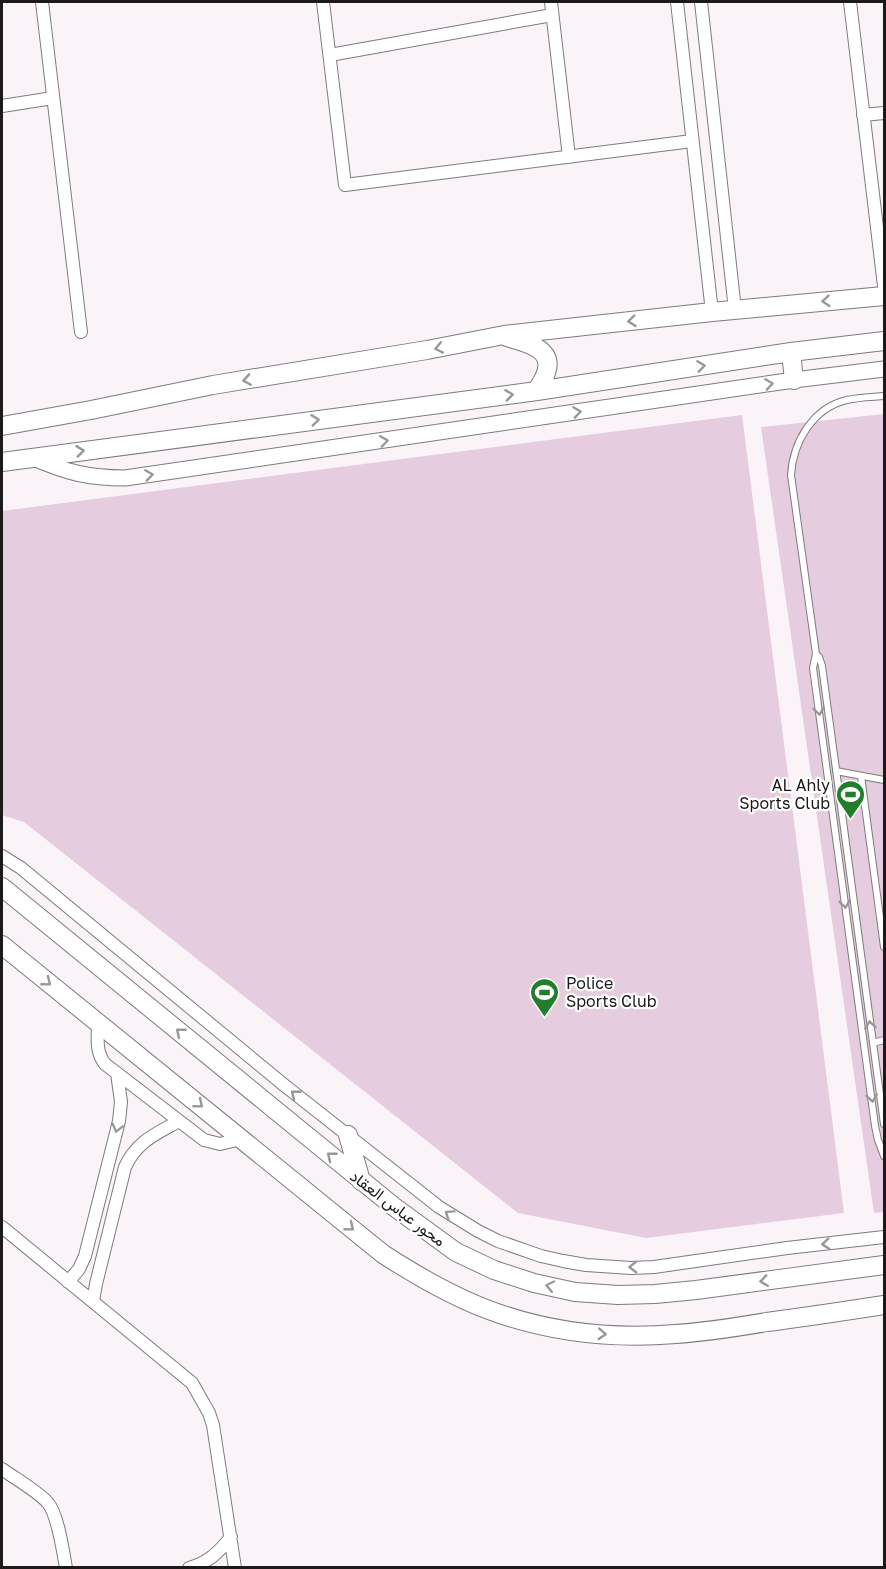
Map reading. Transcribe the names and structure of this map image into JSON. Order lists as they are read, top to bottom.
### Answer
{
  "streets": {
    "main road": ["محور عباس العقاد"]
  },
  "places": {
    "sports": ["AL Ahly Sports Club", "Police Sports Club"]
  }
}
